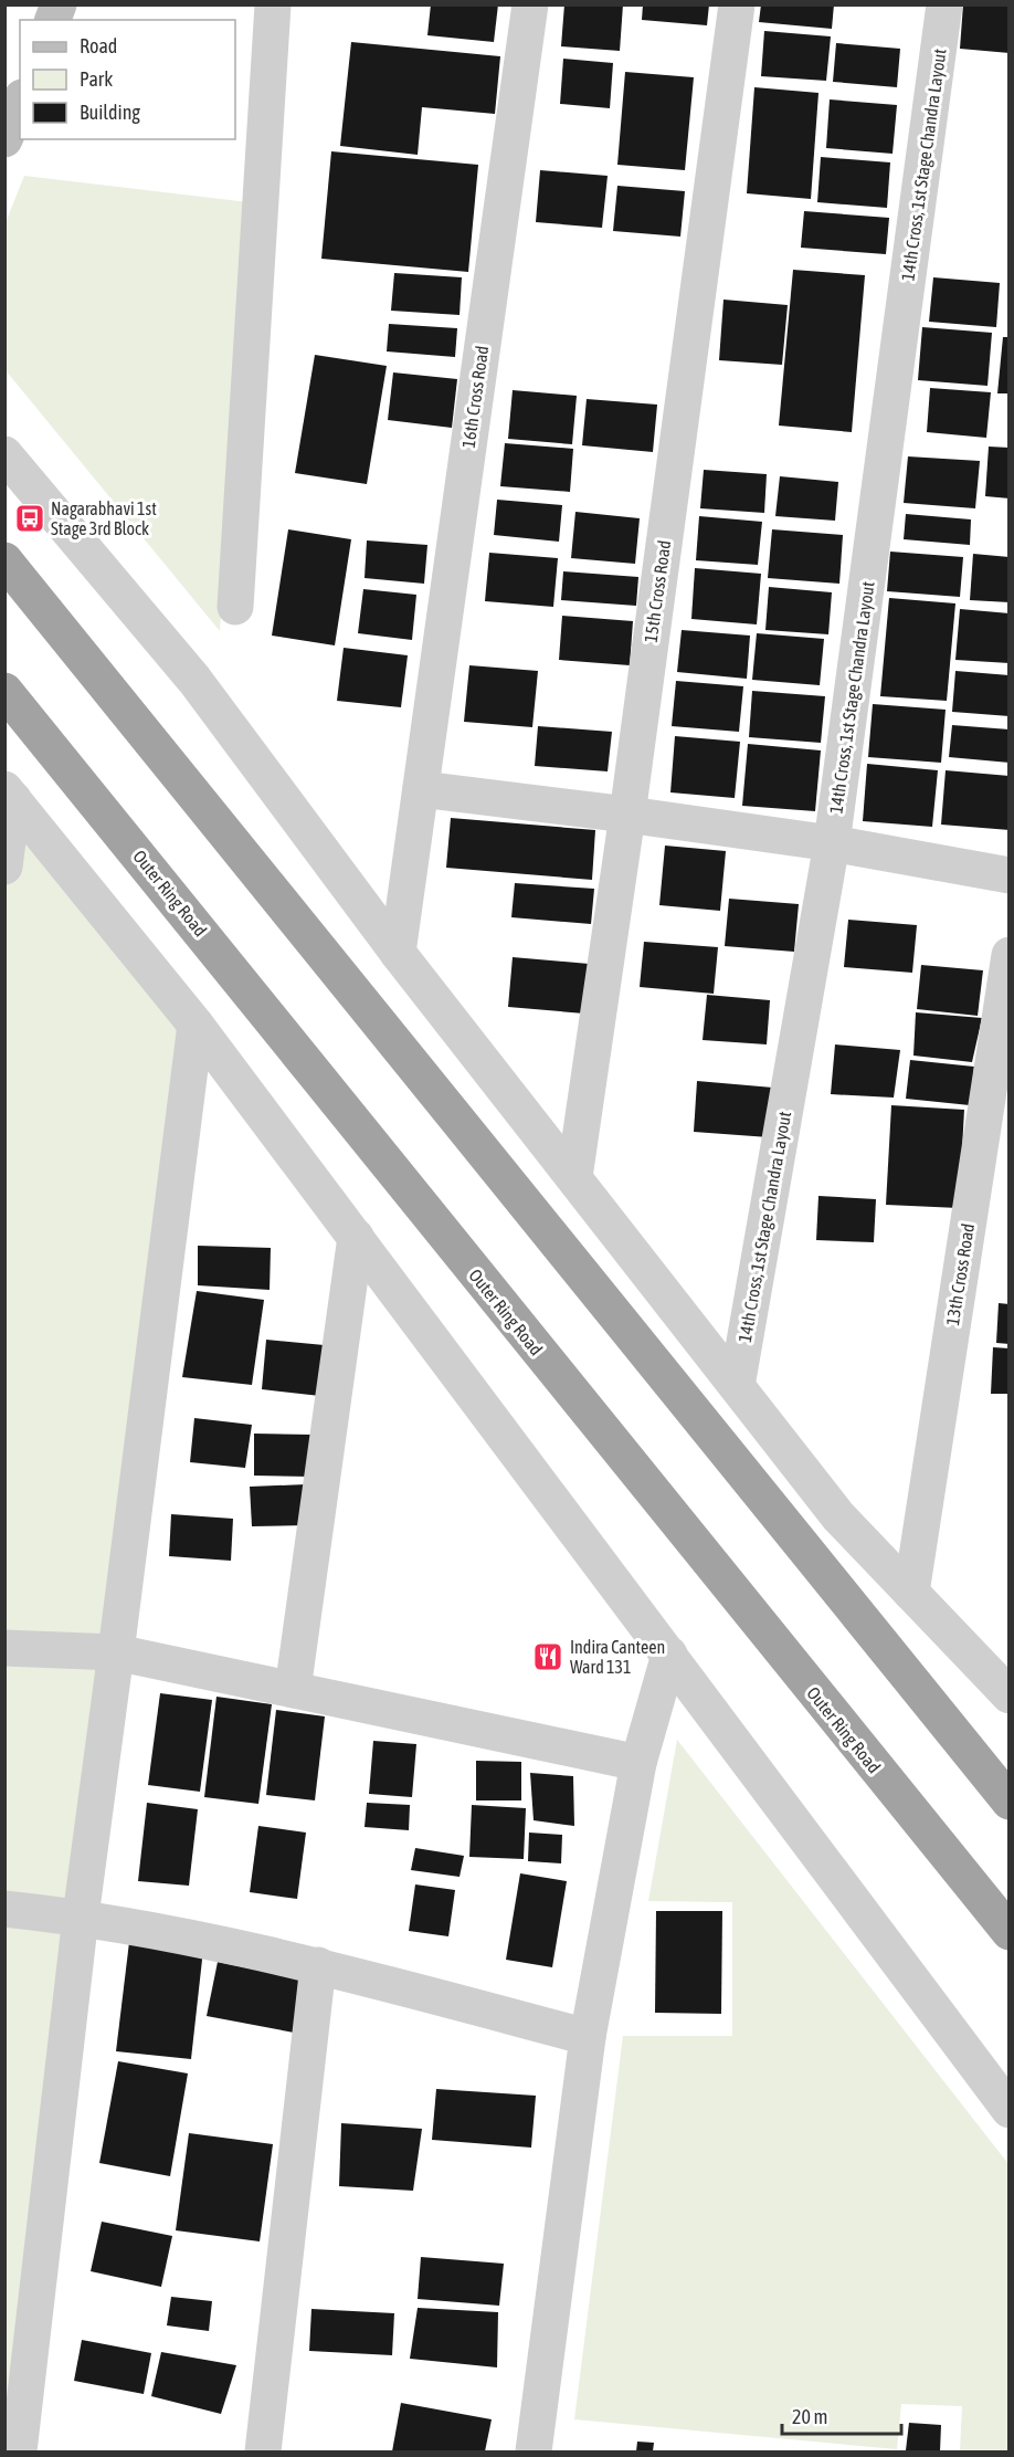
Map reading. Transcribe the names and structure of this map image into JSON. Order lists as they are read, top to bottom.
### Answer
{
  "streets": {
    "highway": ["Outer Ring Road"],
    "street": [
      "14th Cross, 1st Stage Chandra Layout",
      "16th Cross Road",
      "15th Cross Road",
      "13th Cross Road"
    ]
  },
  "places": {
    "bus stop": ["Nagarabhavi 1st Stage 3rd Block"],
    "restaurant": ["Indira Canteen Ward 131"]
  },
  "legend": ["Road", "Park", "Building"],
  "scale_bar": "20 m"
}
